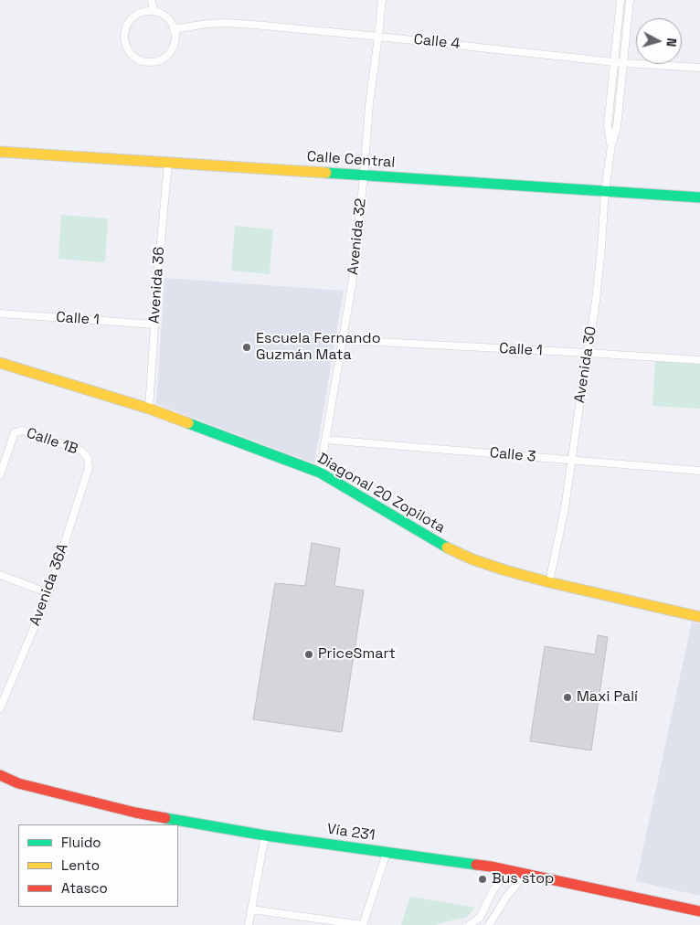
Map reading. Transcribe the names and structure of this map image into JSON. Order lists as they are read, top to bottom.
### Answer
{
  "streets": {
    "street": [
      "Calle 4",
      "Calle Central",
      "Avenida 32",
      "Avenida 36",
      "Calle 1",
      "Avenida 30",
      "Calle 1B",
      "Calle 3",
      "Diagonal 20 Zopilota",
      "Avenida 36A",
      "Vía 231"
    ]
  },
  "crossings": [
    ["Calle 4", "Avenida 32"],
    ["Calle 4", "Avenida 30"],
    ["Calle Central", "Avenida 32"],
    ["Calle Central", "Avenida 36"],
    ["Calle Central", "Avenida 30"],
    ["Avenida 32", "Calle 1"],
    ["Avenida 32", "Calle 3"],
    ["Avenida 32", "Diagonal 20 Zopilota"],
    ["Avenida 36", "Calle 1"],
    ["Avenida 36", "Diagonal 20 Zopilota"],
    ["Calle 1", "Avenida 30"],
    ["Avenida 30", "Calle 3"],
    ["Avenida 30", "Diagonal 20 Zopilota"],
    ["Calle 1B", "Avenida 36A"]
  ],
  "places": [
    "Escuela Fernando Guzmán Mata",
    "PriceSmart",
    "Maxi Palí",
    "Bus stop"
  ],
  "legend": ["Fluido", "Lento", "Atasco"],
  "north": "right"
}
